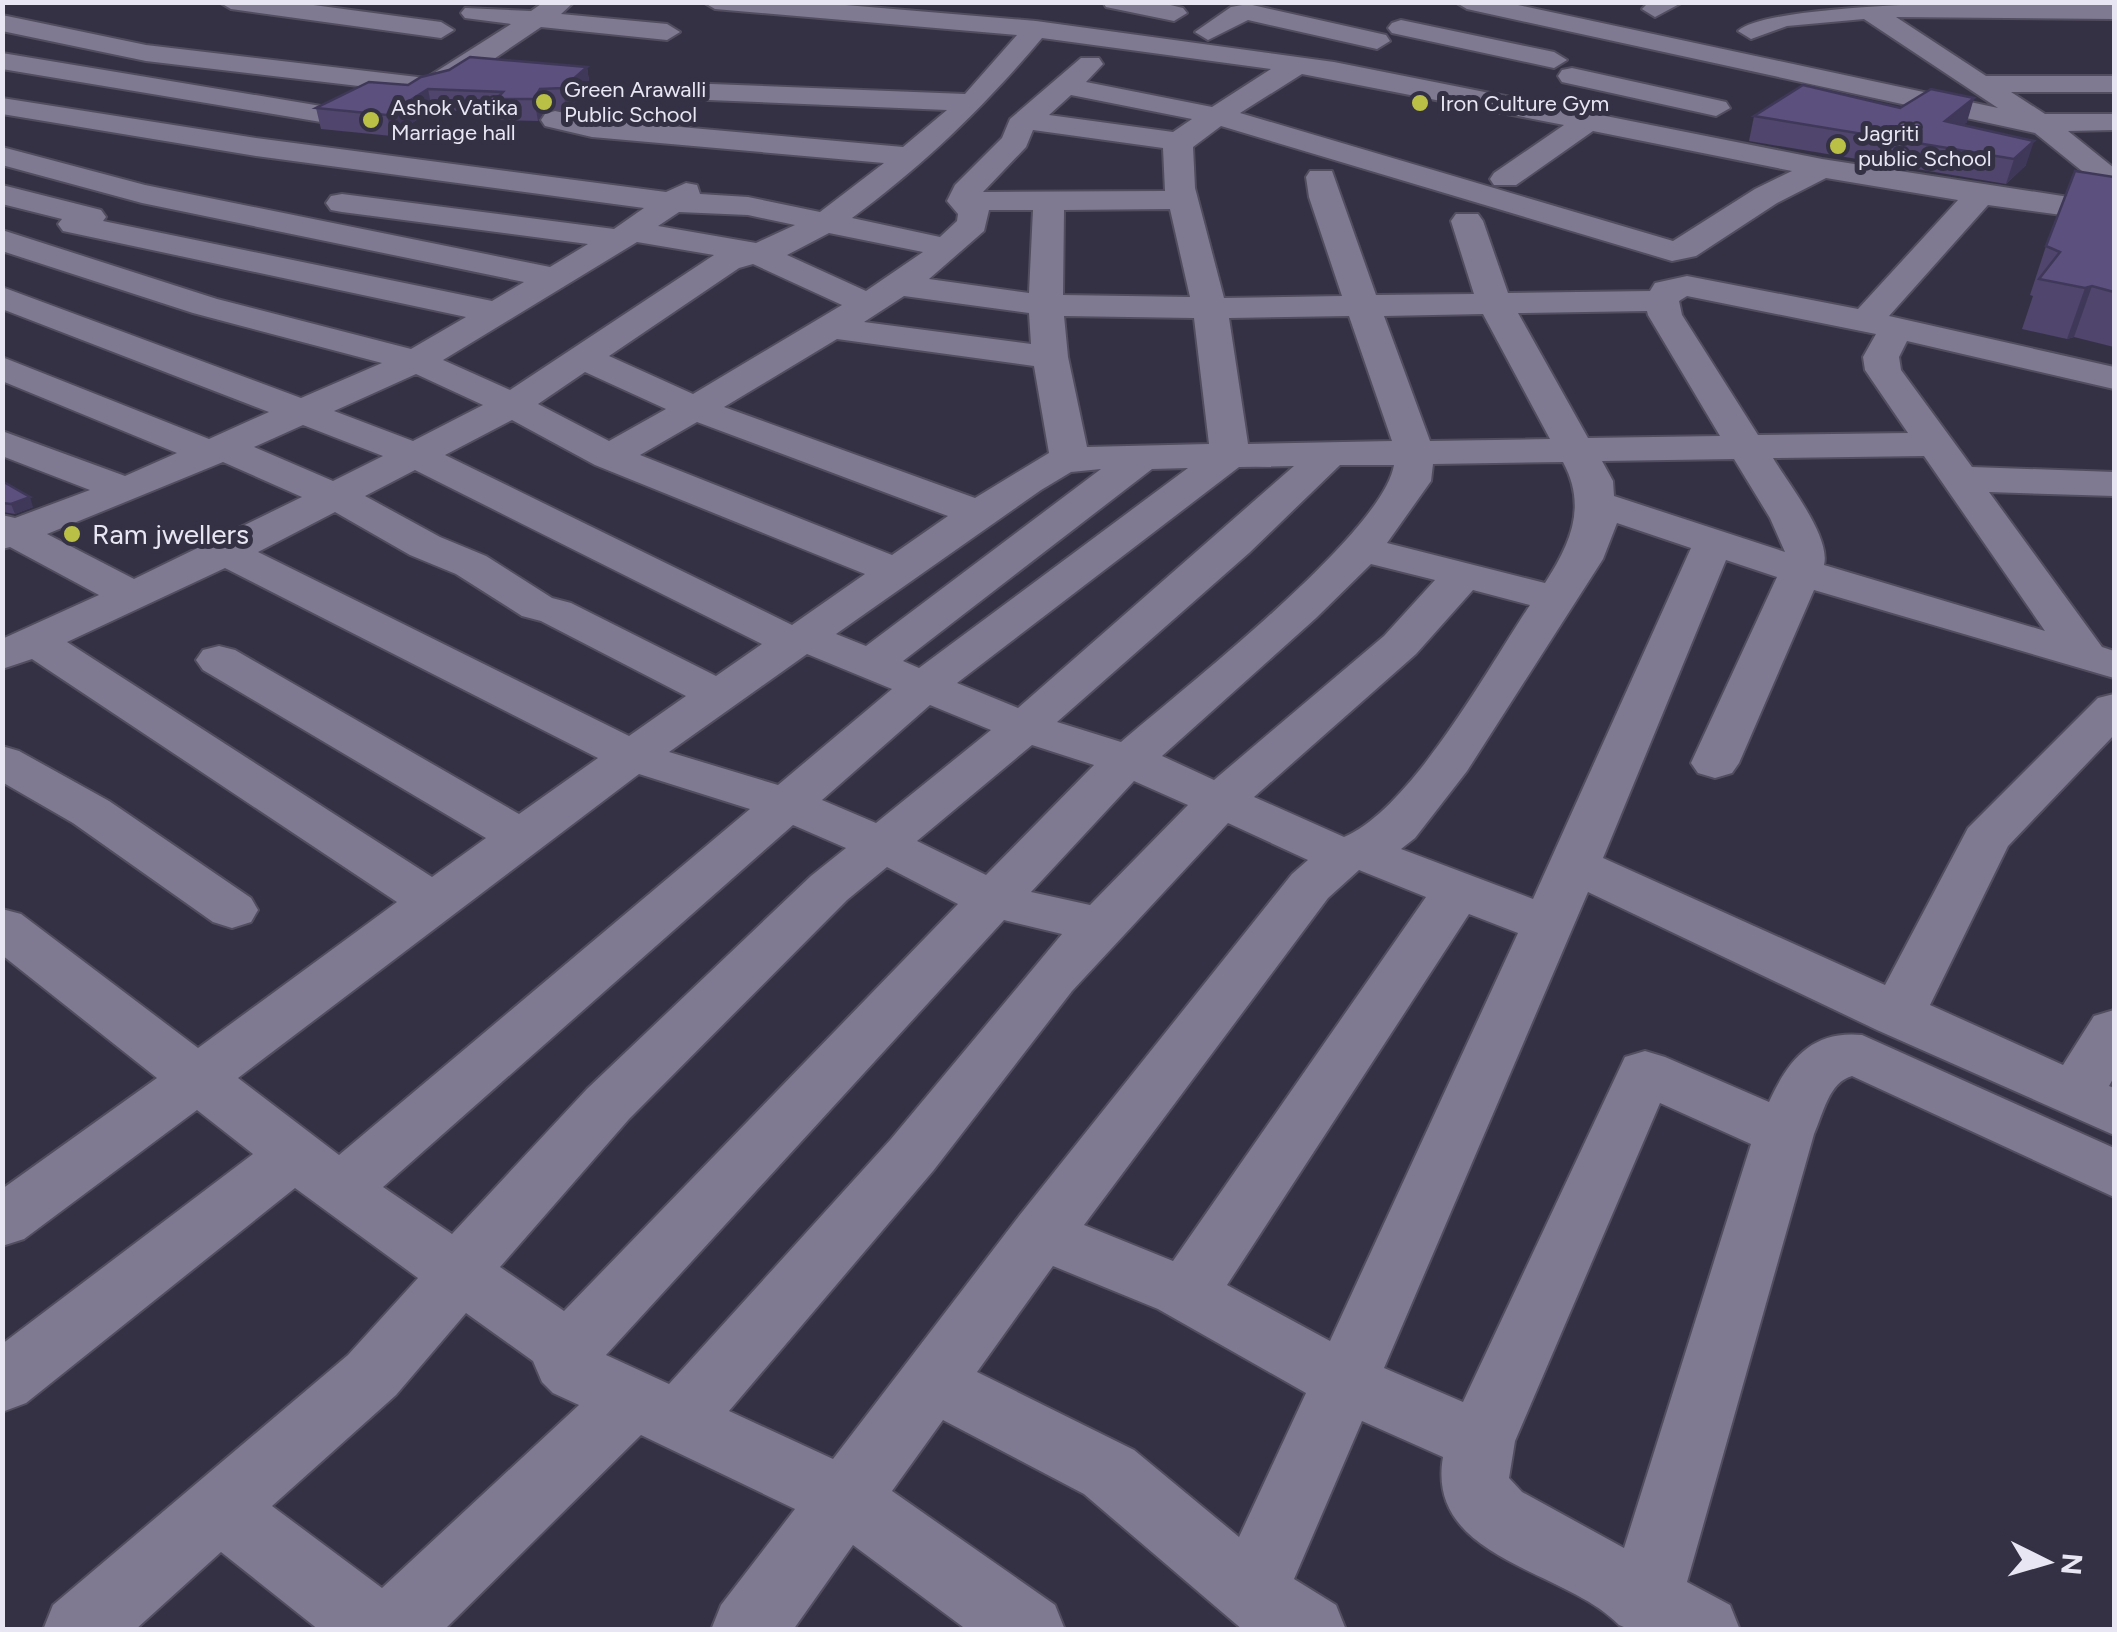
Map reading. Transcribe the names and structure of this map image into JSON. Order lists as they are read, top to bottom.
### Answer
{
  "places": [
    "Green Arawalli Public School",
    "Iron Culture Gym",
    "Ashok Vatika Marriage hall",
    "Jagriti public School",
    "Ram jwellers"
  ],
  "north": "right"
}
